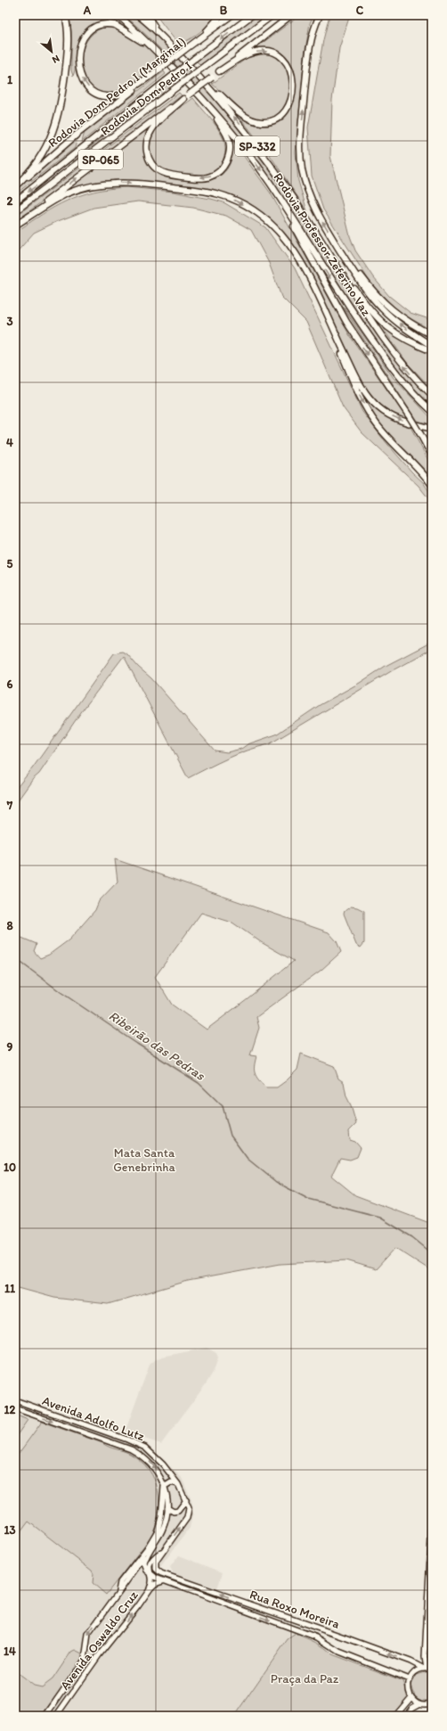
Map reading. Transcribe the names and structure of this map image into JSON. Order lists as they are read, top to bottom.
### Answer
{
  "streets": {
    "highway": [
      "Rodovia Dom Pedro I (Marginal)",
      "Rodovia Dom Pedro I",
      "SP-332",
      "SP-065",
      "Rodovia Professor Zeferino Vaz"
    ],
    "main road": ["Avenida Adolfo Lutz", "Rua Roxo Moreira", "Avenida Oswaldo Cruz"]
  },
  "crossings": [
    ["Avenida Adolfo Lutz", "Rua Roxo Moreira"],
    ["Avenida Adolfo Lutz", "Avenida Oswaldo Cruz"],
    ["Rua Roxo Moreira", "Avenida Oswaldo Cruz"]
  ],
  "water": ["Ribeirão das Pedras"],
  "parks": ["Mata Santa Genebrinha", "Praça da Paz"],
  "north": "bottom right",
  "grid": {
    "columns": ["A", "B", "C"],
    "rows": [
      "1",
      "2",
      "3",
      "4",
      "5",
      "6",
      "7",
      "8",
      "9",
      "10",
      "11",
      "12",
      "13",
      "14"
    ]
  }
}
